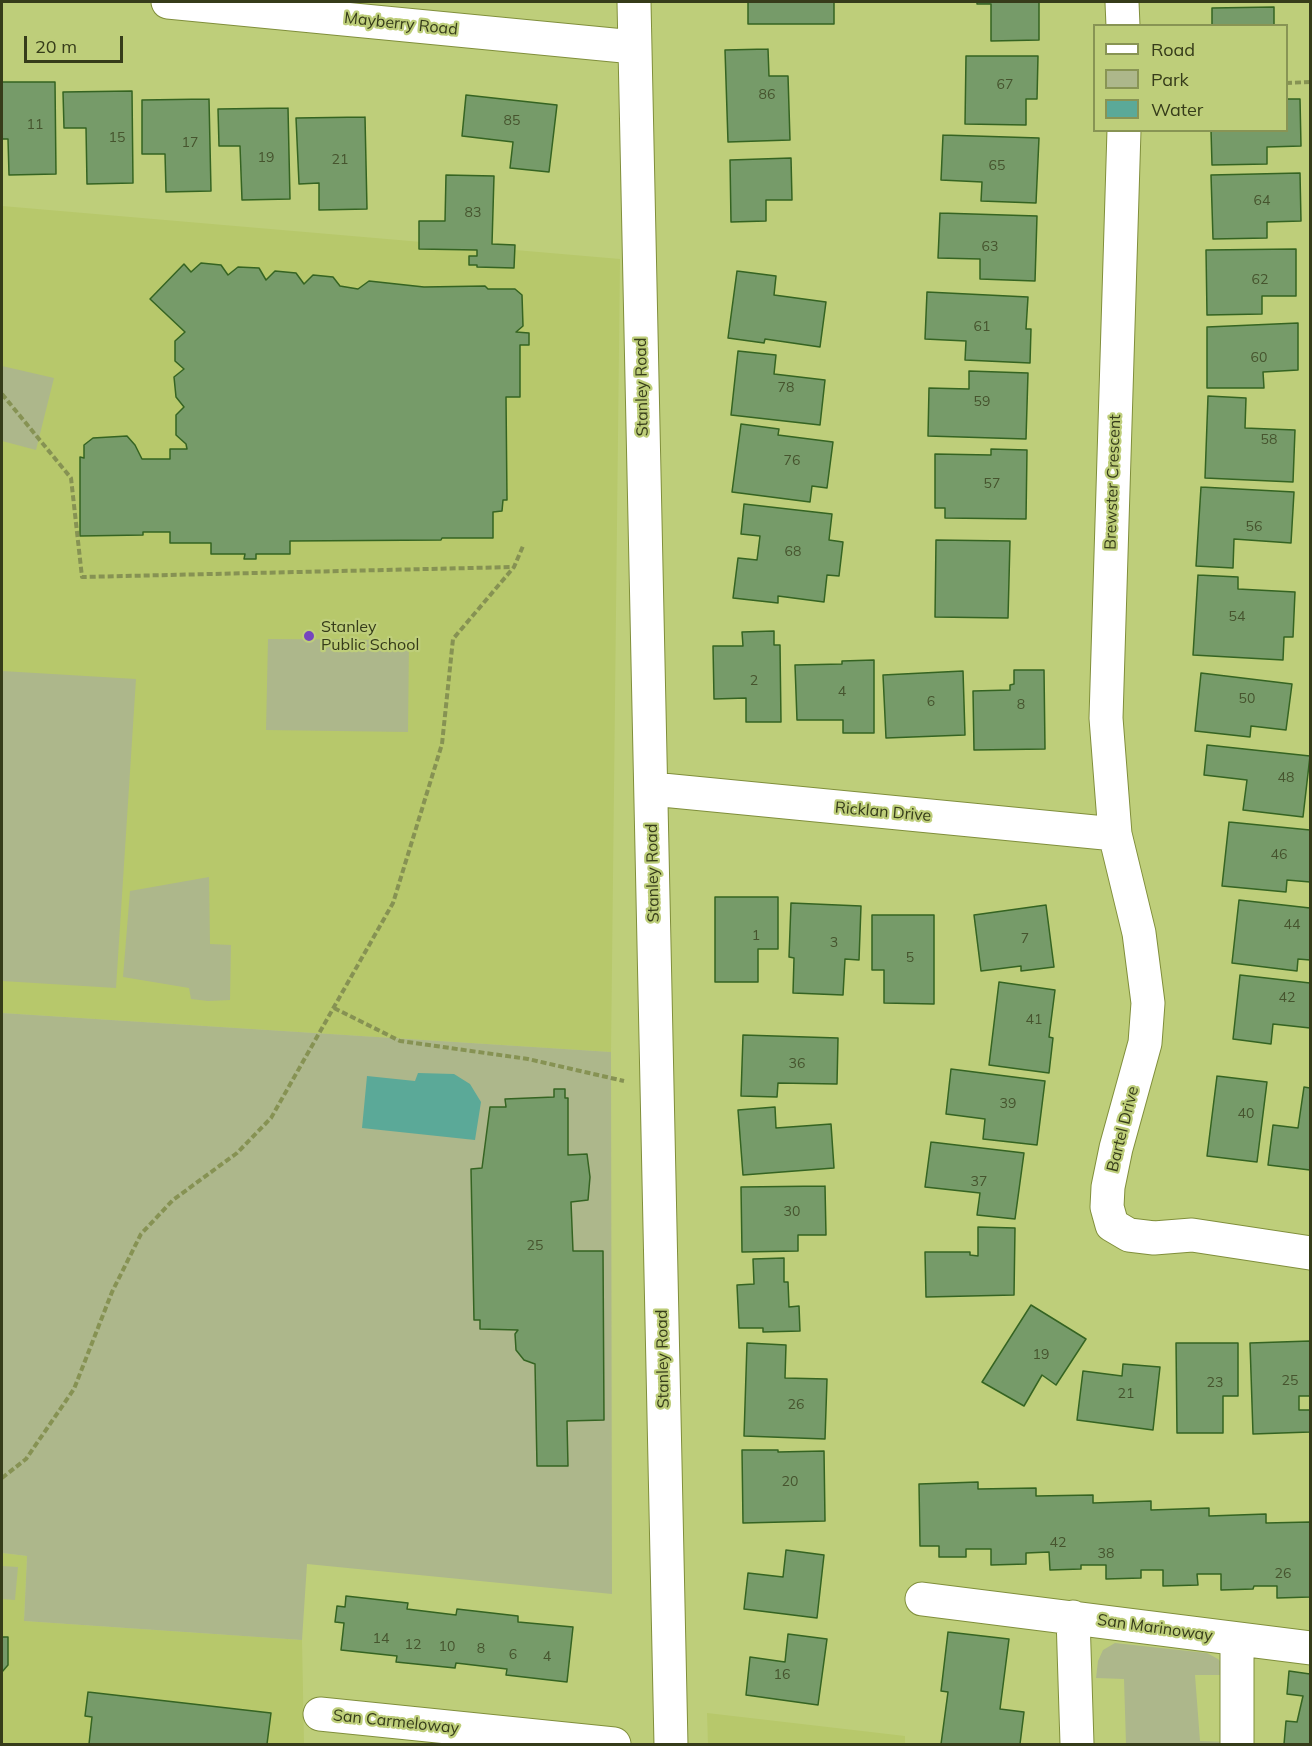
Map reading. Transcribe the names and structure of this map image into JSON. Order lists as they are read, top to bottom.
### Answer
{
  "streets": {
    "street": [
      "Mayberry Road",
      "Stanley Road",
      "Brewster Crescent",
      "Ricklan Drive",
      "Bartel Drive",
      "San Marinoway",
      "San Carmeloway"
    ]
  },
  "crossings": [
    ["Mayberry Road", "Stanley Road"],
    ["Stanley Road", "Ricklan Drive"],
    ["Brewster Crescent", "Ricklan Drive"],
    ["Brewster Crescent", "Bartel Drive"],
    ["Ricklan Drive", "Bartel Drive"]
  ],
  "places": ["Stanley Public School"],
  "house_numbers": [
    "67",
    "86",
    "85",
    "11",
    "15",
    "17",
    "19",
    "21",
    "65",
    "64",
    "83",
    "63",
    "62",
    "61",
    "60",
    "78",
    "59",
    "58",
    "76",
    "57",
    "56",
    "68",
    "54",
    "2",
    "4",
    "50",
    "6",
    "8",
    "48",
    "46",
    "44",
    "1",
    "7",
    "3",
    "5",
    "42",
    "41",
    "36",
    "39",
    "40",
    "37",
    "30",
    "25",
    "19",
    "25",
    "23",
    "21",
    "26",
    "20",
    "42",
    "38",
    "26",
    "14",
    "12",
    "10",
    "8",
    "6",
    "4",
    "16"
  ],
  "legend": ["Road", "Park", "Water"],
  "scale_bar": "20 m"
}
